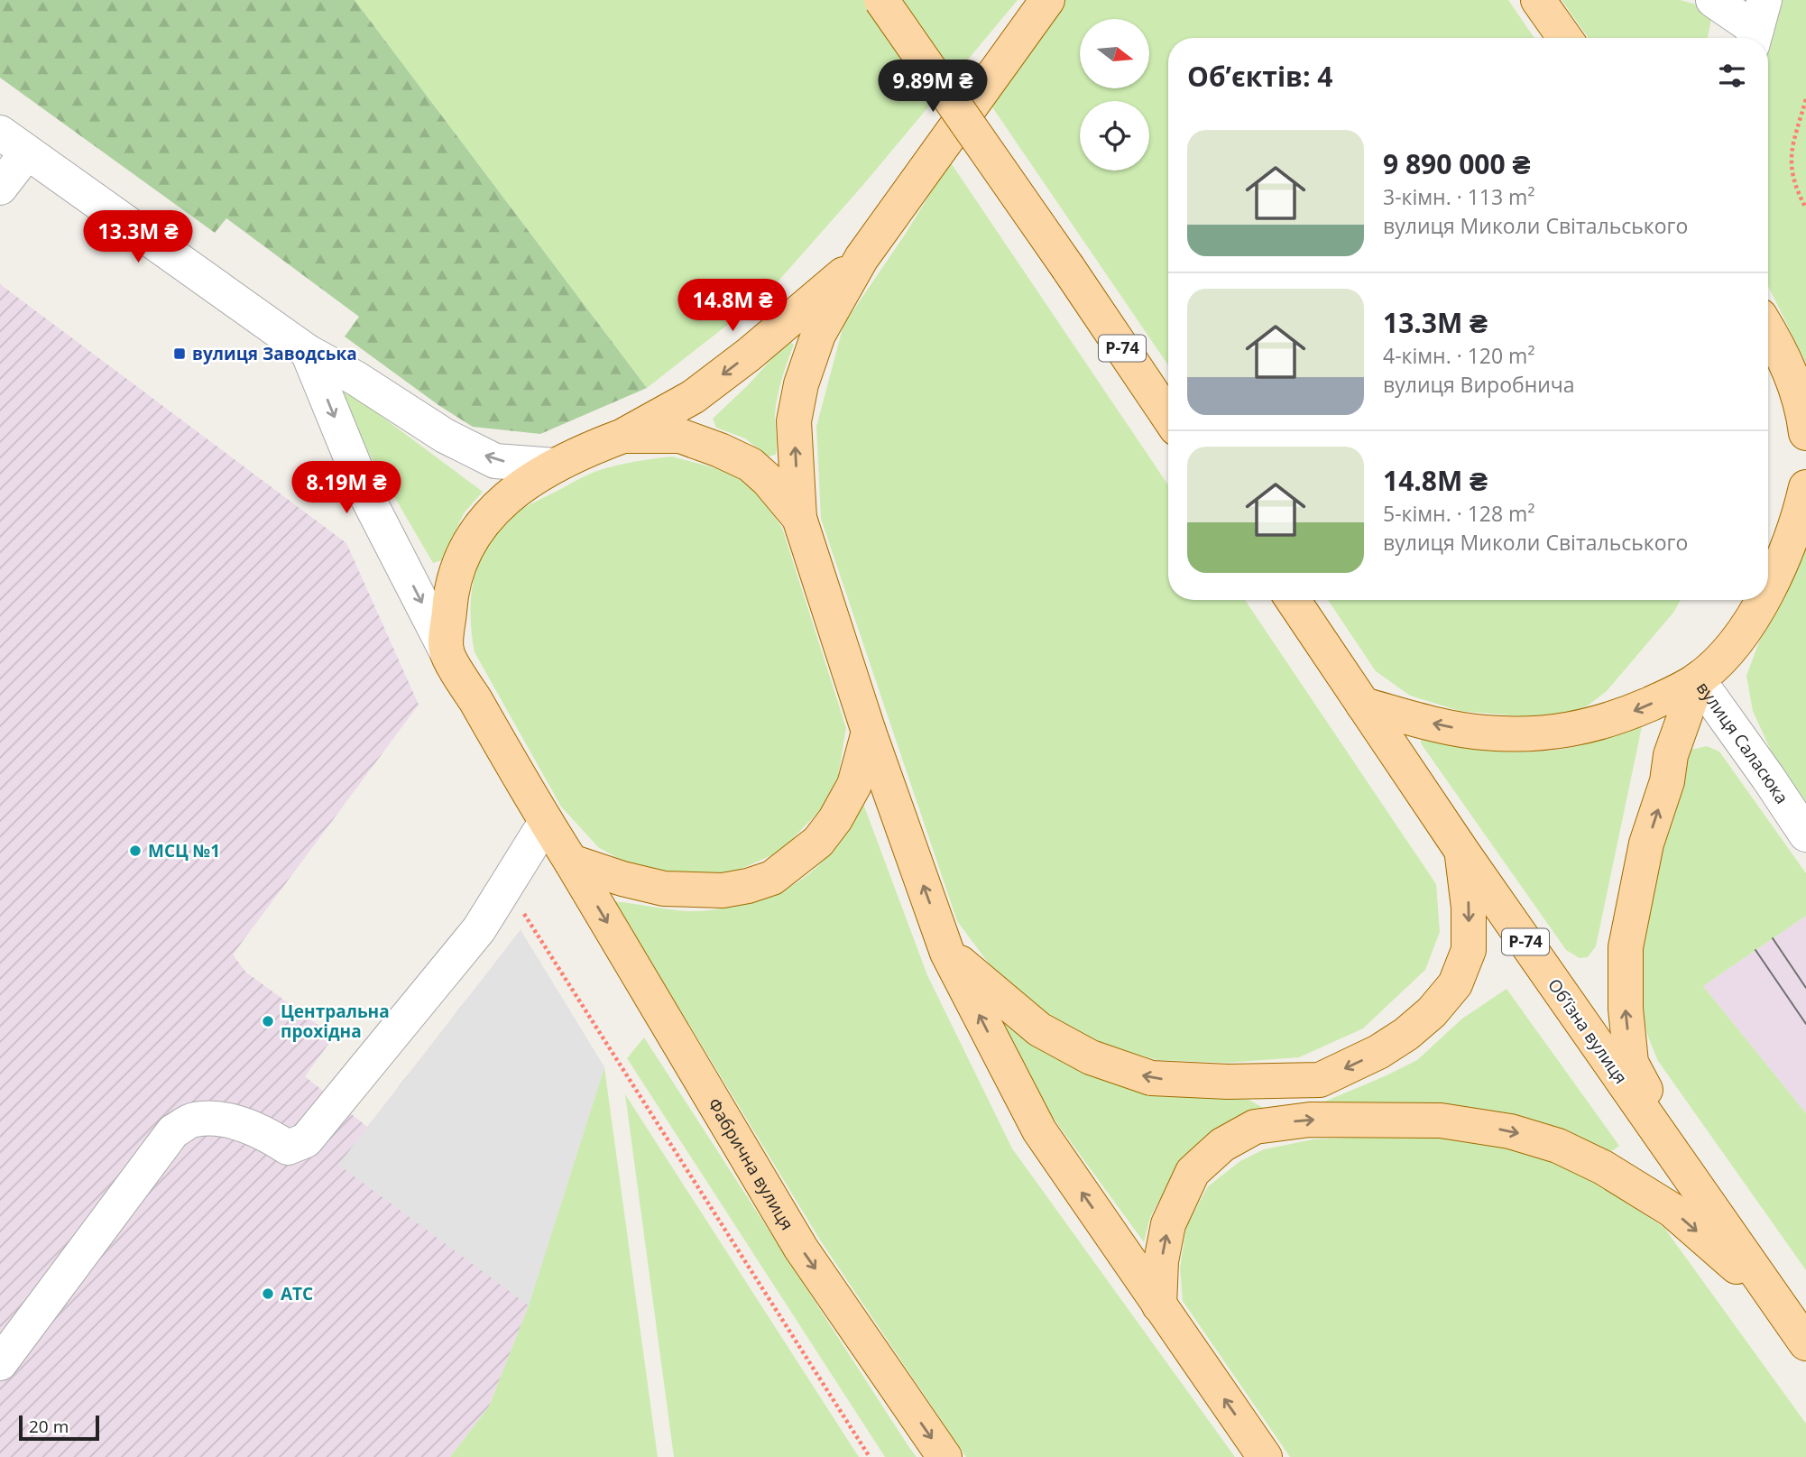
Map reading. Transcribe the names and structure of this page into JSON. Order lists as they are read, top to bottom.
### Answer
{
  "streets": {
    "main road": [
      "Р-74",
      "вулиця Саласюка",
      "Обʼїзна вулиця",
      "Фабрична вулиця"
    ]
  },
  "places": {
    "transit": ["вулиця Заводська"],
    "other": ["МСЦ №1", "Центральна прохідна", "АТС"]
  },
  "scale_bar": "20 m",
  "north": "right",
  "page": {
    "heading": "Об’єктів: 4",
    "price": [
      "9.89M ₴",
      "13.3M ₴",
      "14.8M ₴",
      "8.19M ₴"
    ],
    "list": [
      {
        "name": "9 890 000 ₴",
        "note": "3-кімн. · 113 m² · вулиця Миколи Світальського"
      },
      {
        "name": "13.3M ₴",
        "note": "4-кімн. · 120 m² · вулиця Виробнича"
      },
      {
        "name": "14.8M ₴",
        "note": "5-кімн. · 128 m² · вулиця Миколи Світальського"
      }
    ],
    "scale": "20 m"
  }
}
